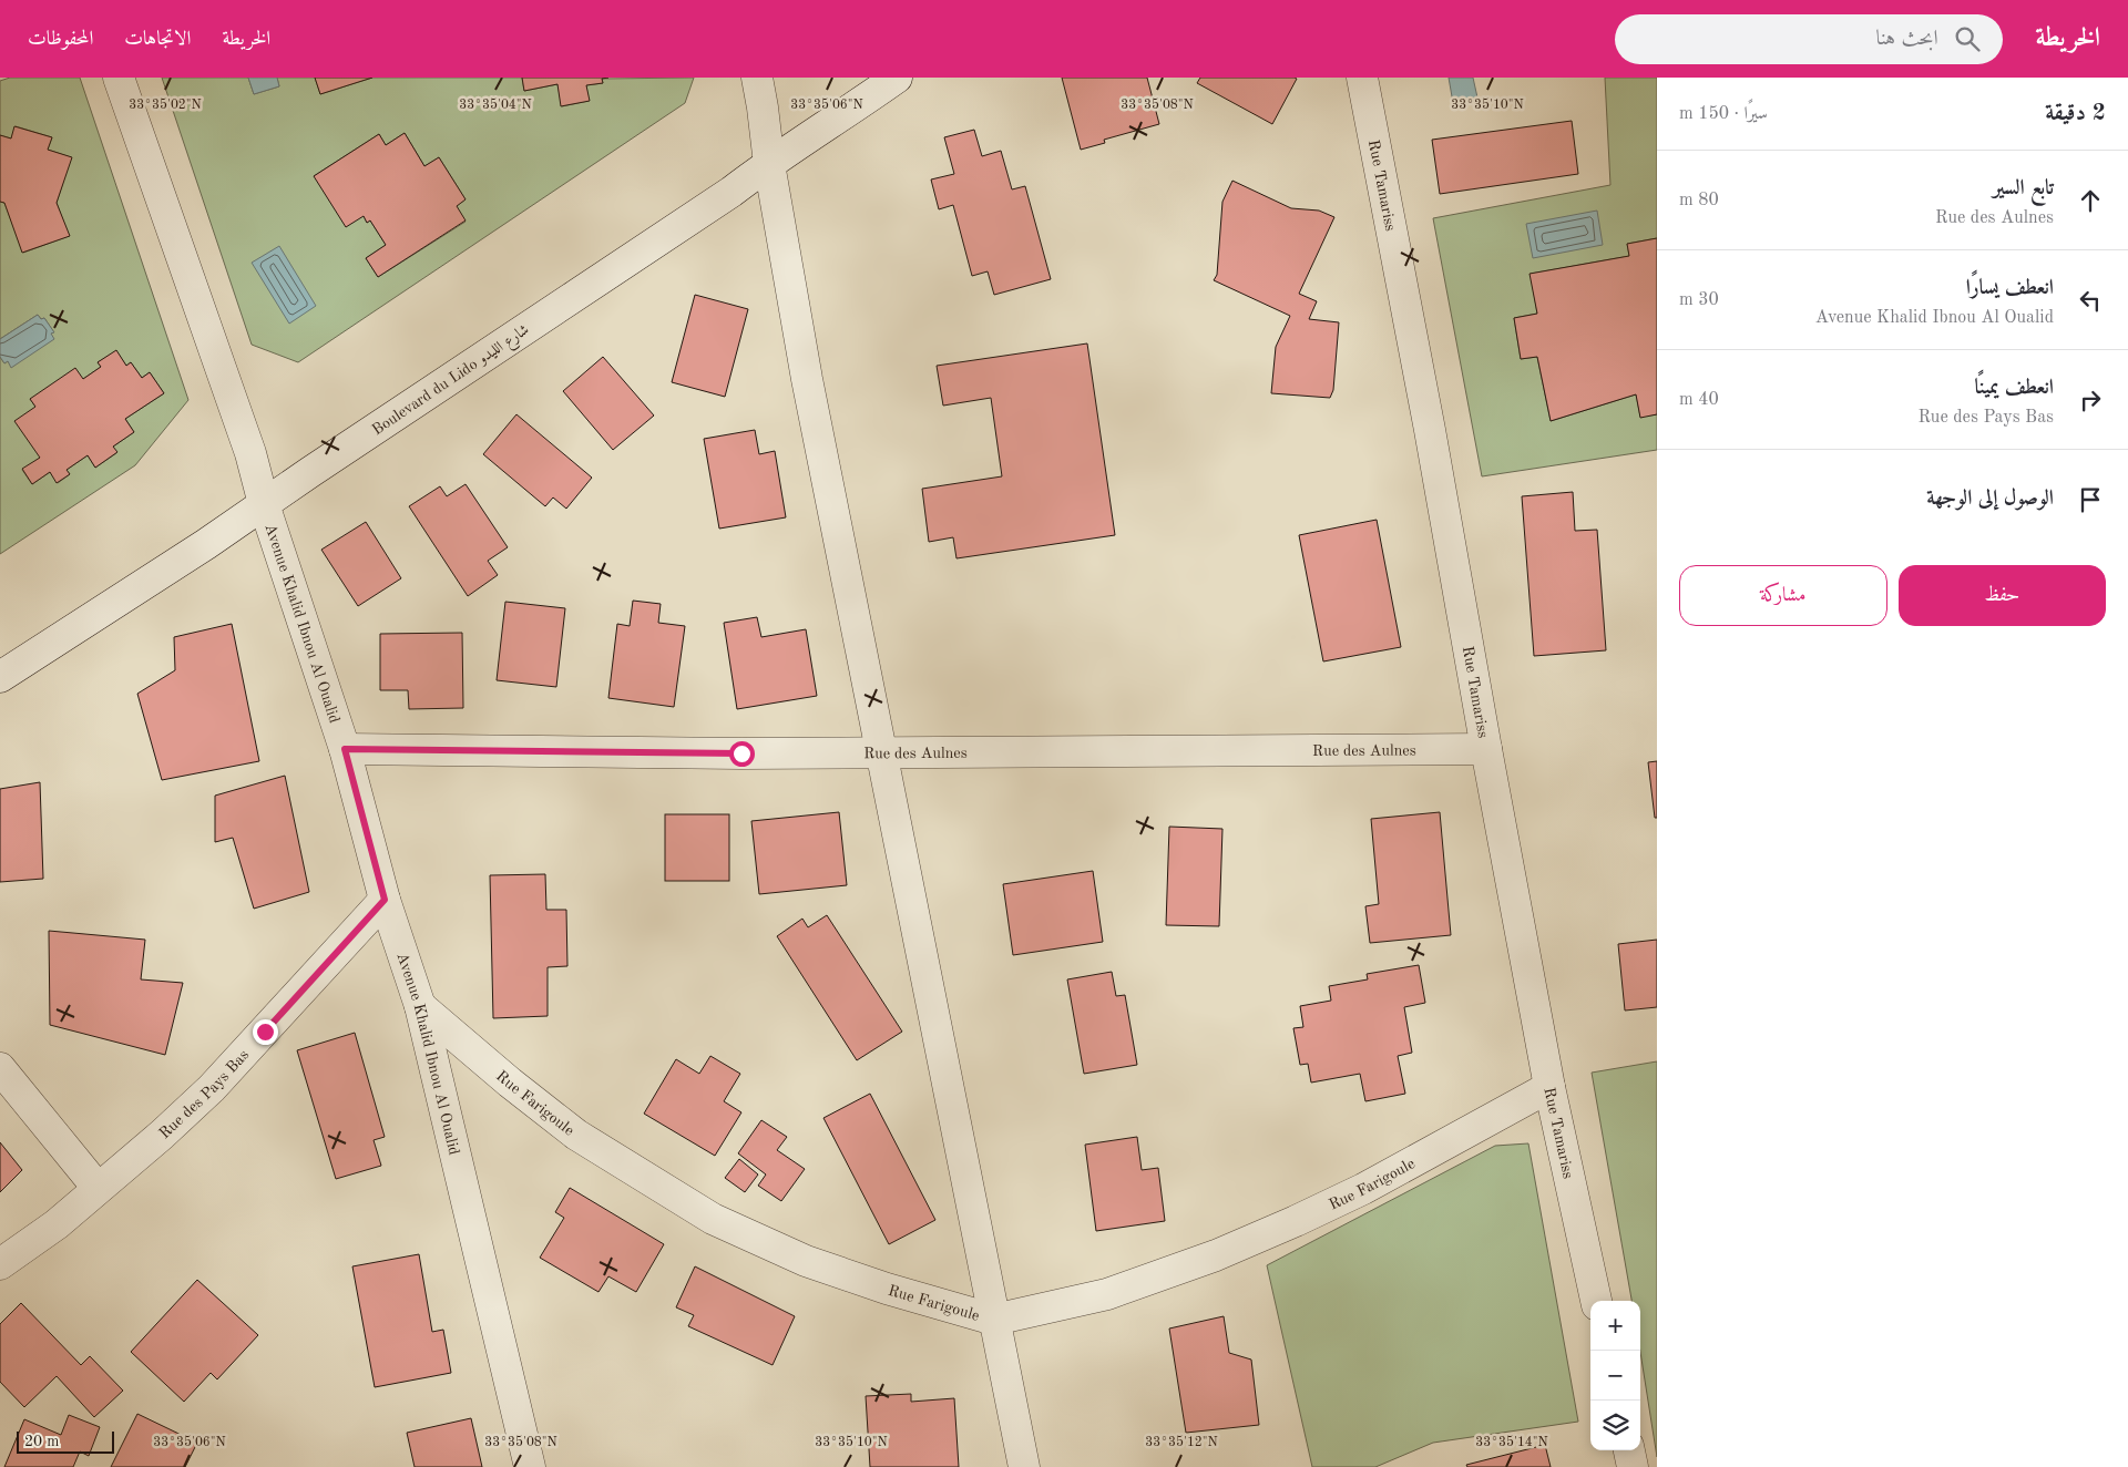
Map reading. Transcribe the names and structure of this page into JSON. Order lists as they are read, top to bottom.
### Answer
{
  "streets": {
    "street": [
      "Rue Tamariss",
      "Boulevard du Lido شارع الليدو",
      "Avenue Khalid Ibnou Al Oualid",
      "Rue des Aulnes",
      "Rue des Pays Bas",
      "Rue Farigoule"
    ]
  },
  "crossings": [
    ["Rue Tamariss", "Rue des Aulnes"],
    ["Rue Tamariss", "Rue Farigoule"],
    ["Boulevard du Lido شارع الليدو", "Avenue Khalid Ibnou Al Oualid"],
    ["Avenue Khalid Ibnou Al Oualid", "Rue des Aulnes"],
    ["Avenue Khalid Ibnou Al Oualid", "Rue des Pays Bas"],
    ["Avenue Khalid Ibnou Al Oualid", "Rue Farigoule"]
  ],
  "scale_bar": "20 m",
  "page": {
    "header": "الخريطة",
    "search": "ابحث هنا",
    "nav": ["الخريطة", "الاتجاهات", "المحفوظات"],
    "heading": ["2 دقيقة", "سيرًا · 150 m"],
    "list": [
      ["تابع السير", "Rue des Aulnes", "80 m"],
      ["انعطف يسارًا", "Avenue Khalid Ibnou Al Oualid", "30 m"],
      ["انعطف يمينًا", "Rue des Pays Bas", "40 m"],
      "الوصول إلى الوجهة"
    ],
    "buttons": ["حفظ", "مشاركة"],
    "map_buttons": ["+", "−"],
    "scale": "20 m"
  },
  "coordinates": [
    "33°35'02\"N",
    "33°35'04\"N",
    "33°35'06\"N",
    "33°35'08\"N",
    "33°35'10\"N",
    "33°35'12\"N",
    "33°35'14\"N"
  ]
}
